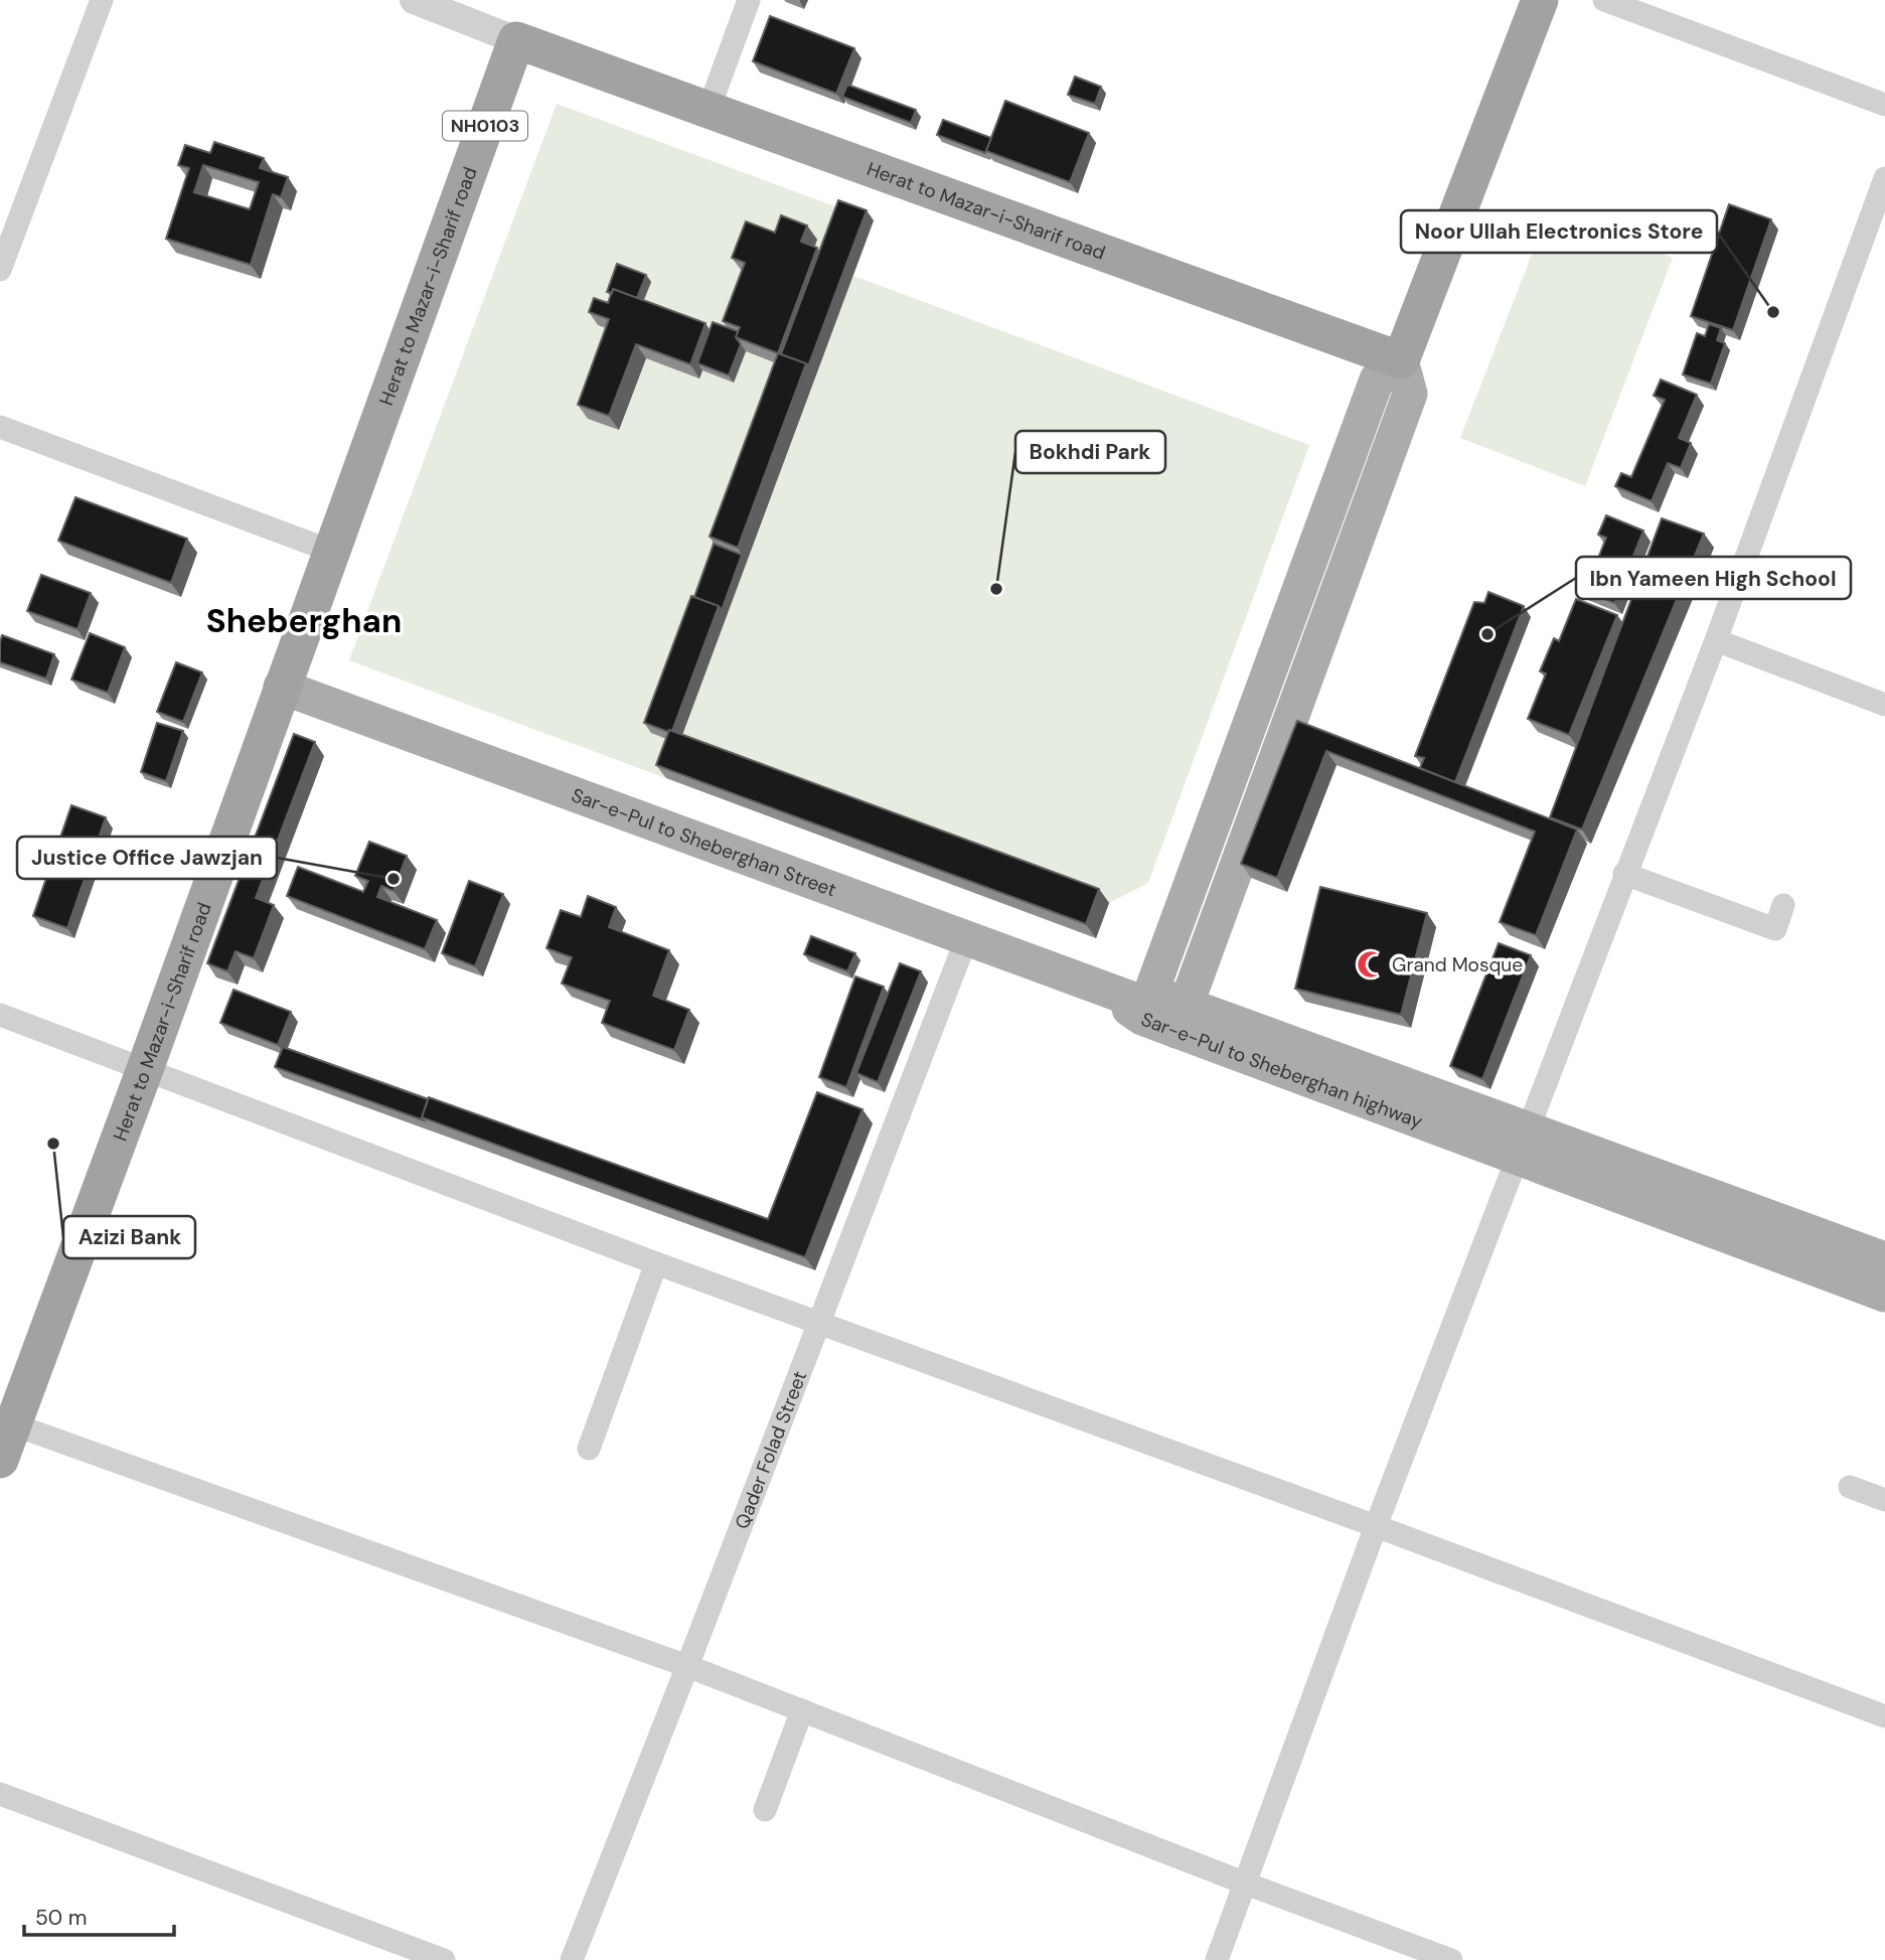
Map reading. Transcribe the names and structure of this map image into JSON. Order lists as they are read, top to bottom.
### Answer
{
  "streets": {
    "highway": ["NH0103", "Herat to Mazar-i-Sharif road"],
    "main road": ["Sar-e-Pul to Sheberghan Street", "Sar-e-Pul to Sheberghan highway"],
    "street": ["Qader Folad Street"]
  },
  "crossings": [
    ["Herat to Mazar-i-Sharif road", "Sar-e-Pul to Sheberghan Street"],
    ["Sar-e-Pul to Sheberghan Street", "Sar-e-Pul to Sheberghan highway"],
    ["Sar-e-Pul to Sheberghan Street", "Qader Folad Street"]
  ],
  "districts": ["Sheberghan"],
  "places": {
    "other": [
      "Noor Ullah Electronics Store",
      "Bokhdi Park",
      "Ibn Yameen High School",
      "Justice Office Jawzjan",
      "Azizi Bank"
    ],
    "mosque": ["Grand Mosque"]
  },
  "scale_bar": "50 m"
}
